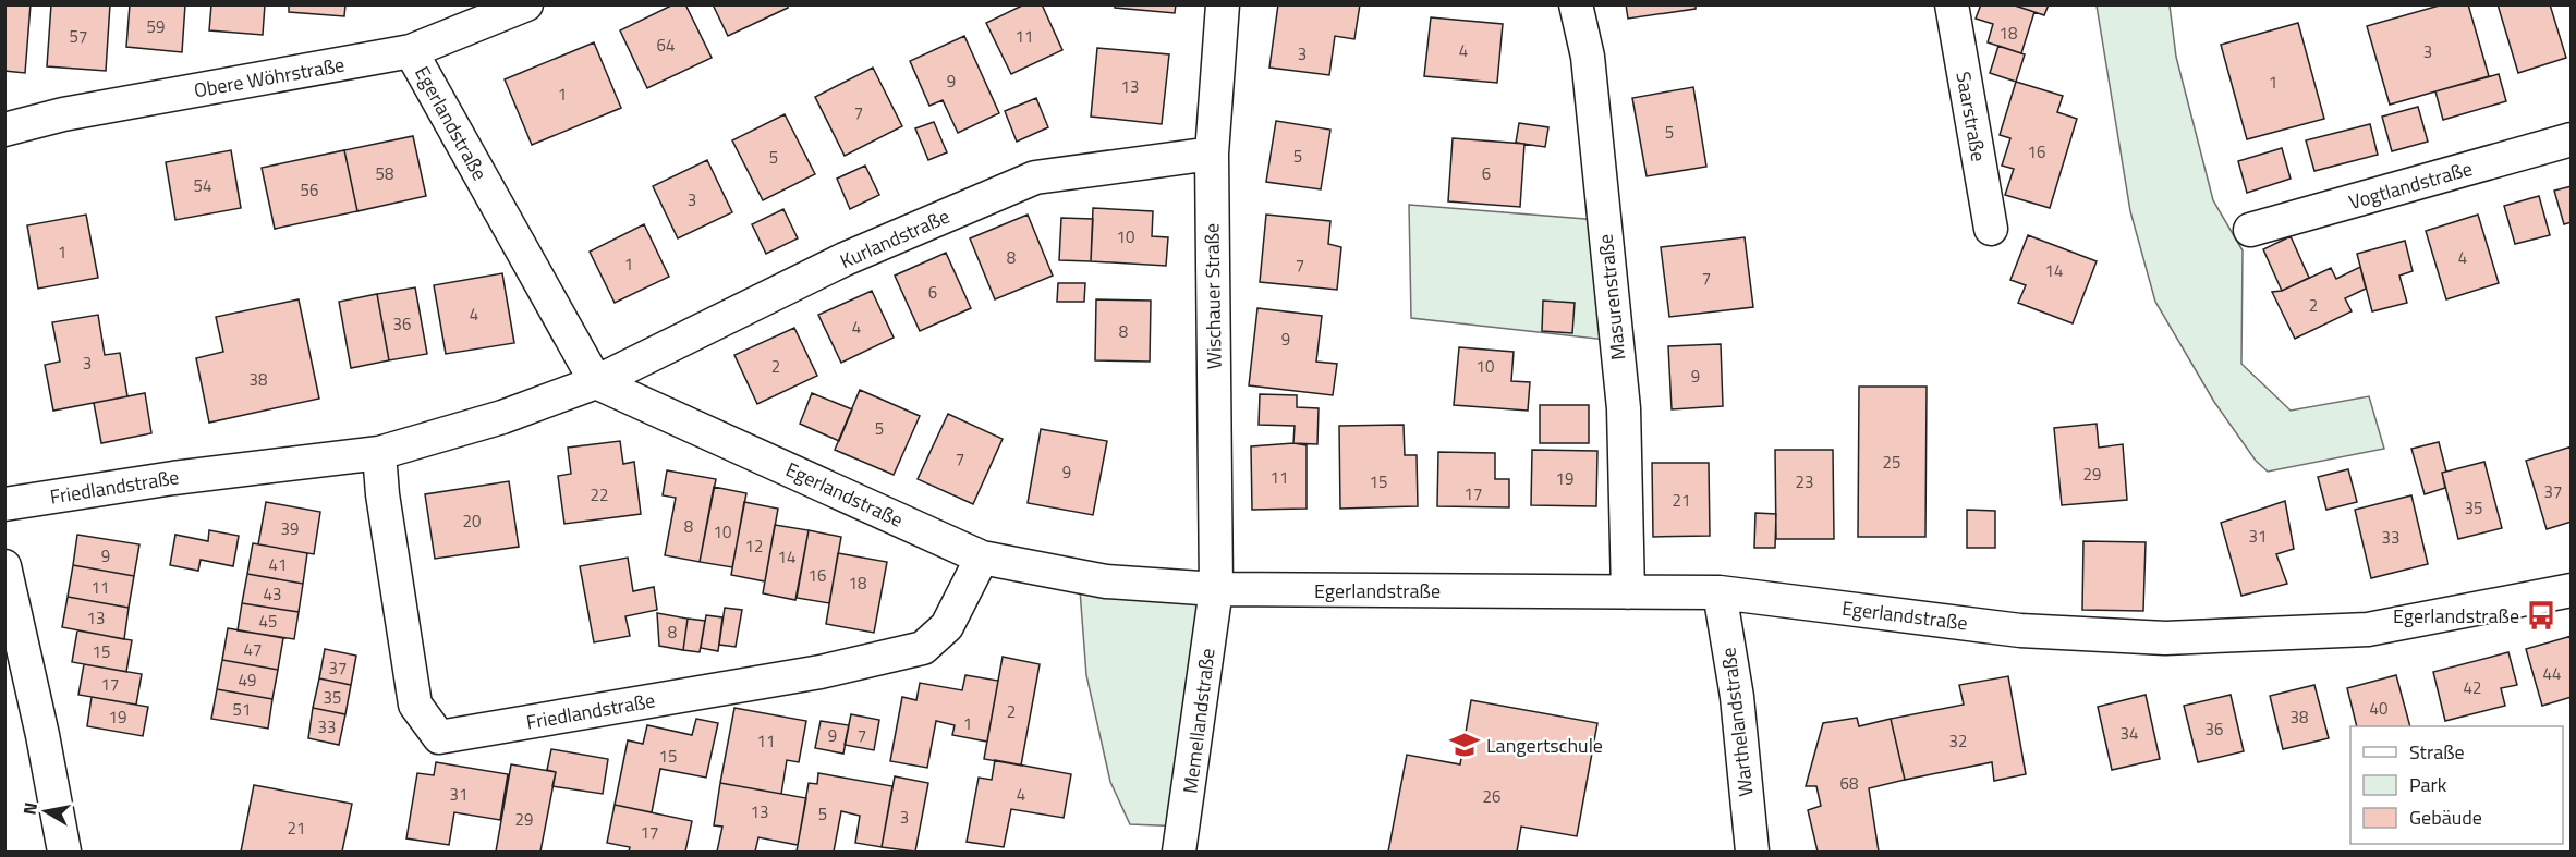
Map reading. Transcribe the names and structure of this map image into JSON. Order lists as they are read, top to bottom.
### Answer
{
  "streets": {
    "street": [
      "Obere Wöhrstraße",
      "Saarstraße",
      "Egerlandstraße",
      "Vogtlandstraße",
      "Kurlandstraße",
      "Wischauer Straße",
      "Masurenstraße",
      "Friedlandstraße",
      "Memellandstraße",
      "Warthelandstraße"
    ]
  },
  "crossings": [
    ["Obere Wöhrstraße", "Egerlandstraße"],
    ["Egerlandstraße", "Kurlandstraße"],
    ["Egerlandstraße", "Wischauer Straße"],
    ["Egerlandstraße", "Masurenstraße"],
    ["Egerlandstraße", "Friedlandstraße"],
    ["Egerlandstraße", "Memellandstraße"],
    ["Egerlandstraße", "Warthelandstraße"],
    ["Kurlandstraße", "Wischauer Straße"],
    ["Kurlandstraße", "Friedlandstraße"],
    ["Wischauer Straße", "Memellandstraße"]
  ],
  "places": {
    "bus stop": ["Egerlandstraße"],
    "school or university": ["Langertschule"]
  },
  "house_numbers": [
    "59",
    "18",
    "57",
    "11",
    "64",
    "4",
    "3",
    "3",
    "9",
    "1",
    "13",
    "1",
    "7",
    "5",
    "16",
    "5",
    "5",
    "58",
    "6",
    "54",
    "56",
    "3",
    "10",
    "1",
    "8",
    "4",
    "1",
    "7",
    "14",
    "7",
    "6",
    "2",
    "4",
    "36",
    "4",
    "8",
    "9",
    "3",
    "2",
    "10",
    "9",
    "38",
    "5",
    "7",
    "25",
    "9",
    "29",
    "11",
    "19",
    "15",
    "23",
    "37",
    "17",
    "22",
    "21",
    "35",
    "20",
    "8",
    "39",
    "10",
    "31",
    "33",
    "12",
    "9",
    "14",
    "41",
    "16",
    "18",
    "11",
    "43",
    "13",
    "45",
    "8",
    "47",
    "15",
    "37",
    "44",
    "49",
    "17",
    "42",
    "35",
    "40",
    "51",
    "2",
    "19",
    "38",
    "1",
    "33",
    "36",
    "34",
    "9",
    "7",
    "11",
    "32",
    "15",
    "68",
    "31",
    "4",
    "26",
    "13",
    "5",
    "3",
    "29",
    "21",
    "17"
  ],
  "legend": ["Straße", "Park", "Gebäude"],
  "north": "left"
}
